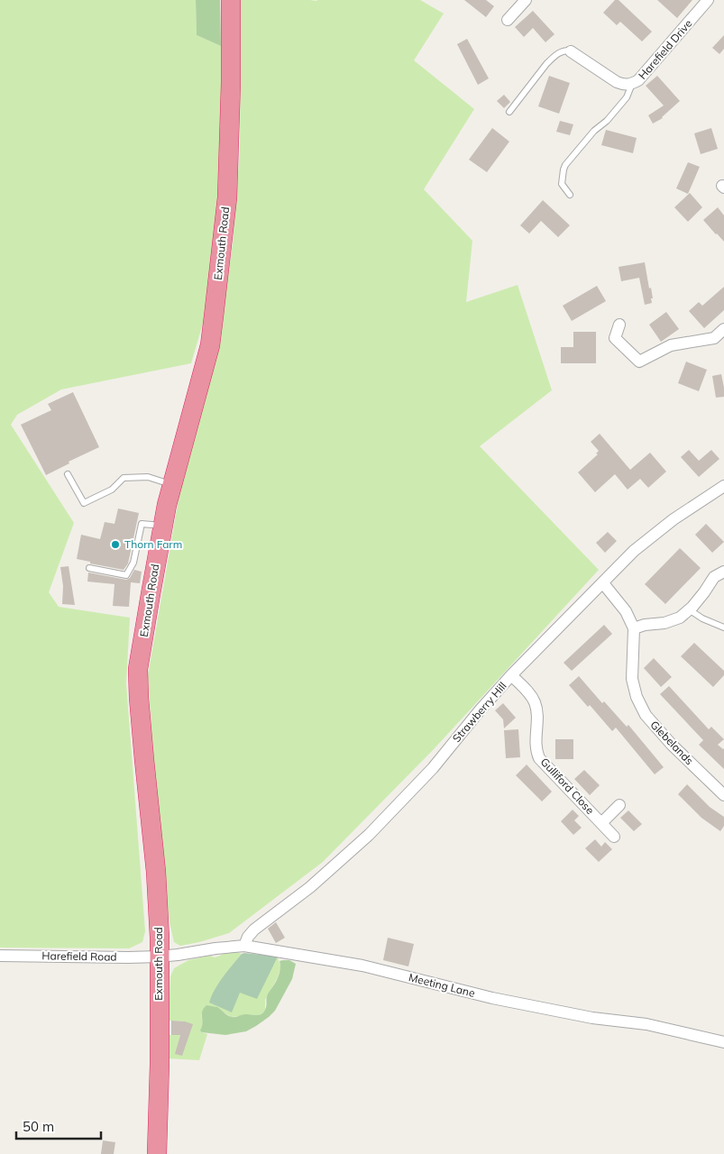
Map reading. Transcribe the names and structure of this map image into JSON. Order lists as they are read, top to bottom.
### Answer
{
  "streets": {
    "highway": ["Exmouth Road"],
    "street": [
      "Harefield Drive",
      "Strawberry Hill",
      "Glebelands",
      "Gulliford Close",
      "Harefield Road",
      "Meeting Lane"
    ]
  },
  "crossings": [
    ["Exmouth Road", "Harefield Road"],
    ["Exmouth Road", "Meeting Lane"],
    ["Strawberry Hill", "Glebelands"],
    ["Strawberry Hill", "Gulliford Close"],
    ["Strawberry Hill", "Meeting Lane"],
    ["Harefield Road", "Meeting Lane"]
  ],
  "places": ["Thorn Farm"],
  "scale_bar": "50 m"
}
